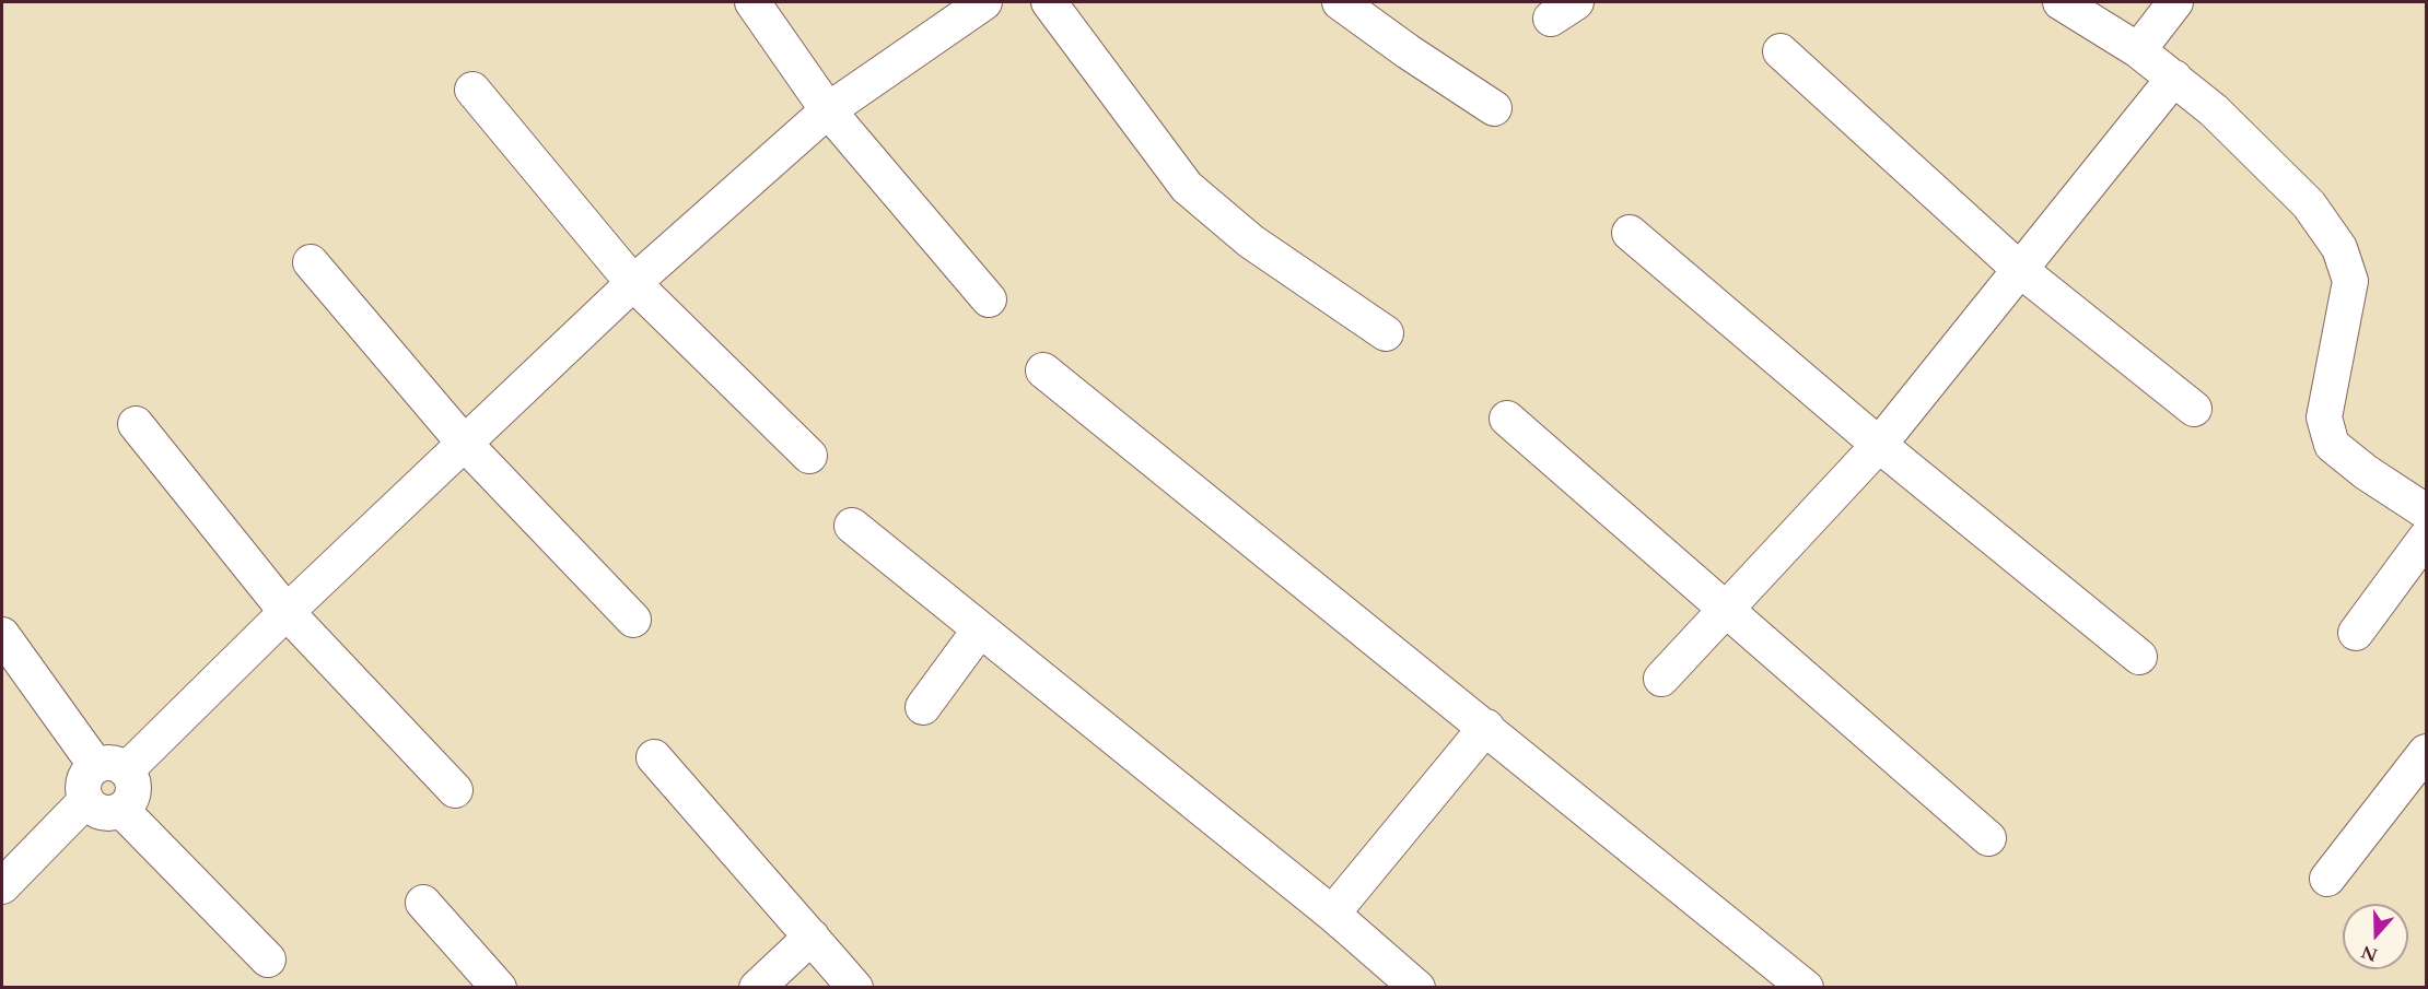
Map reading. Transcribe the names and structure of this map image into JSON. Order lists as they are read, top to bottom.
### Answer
{
  "north": "bottom"
}
